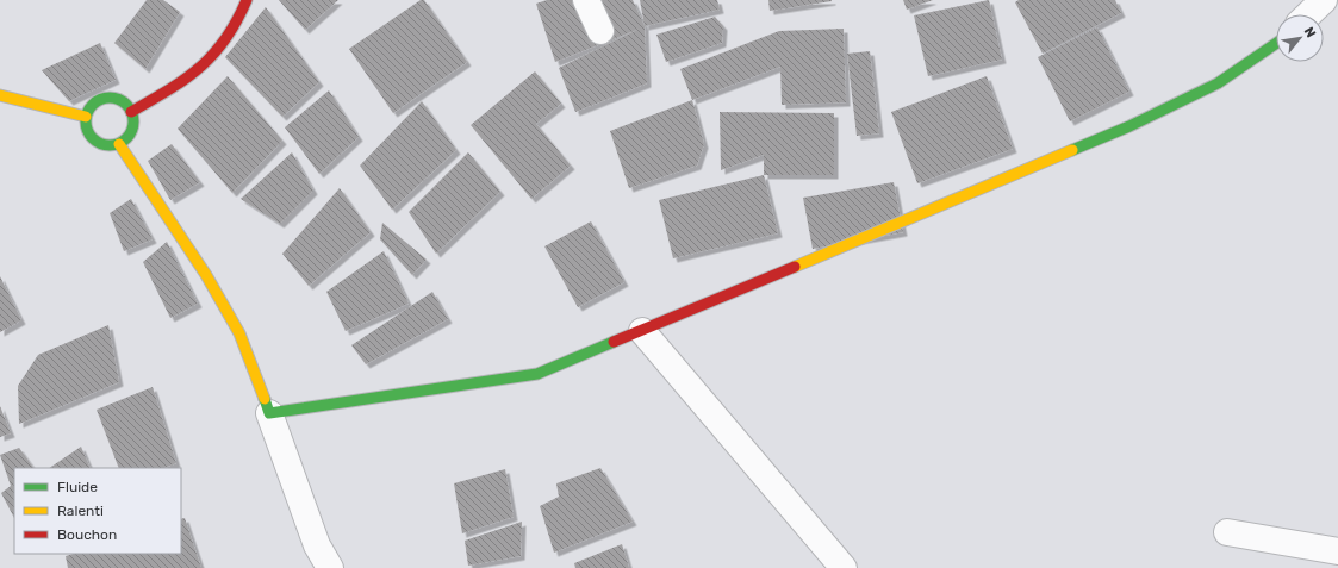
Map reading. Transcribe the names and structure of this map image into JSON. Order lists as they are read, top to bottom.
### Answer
{
  "legend": ["Fluide", "Ralenti", "Bouchon"],
  "north": "top right"
}
